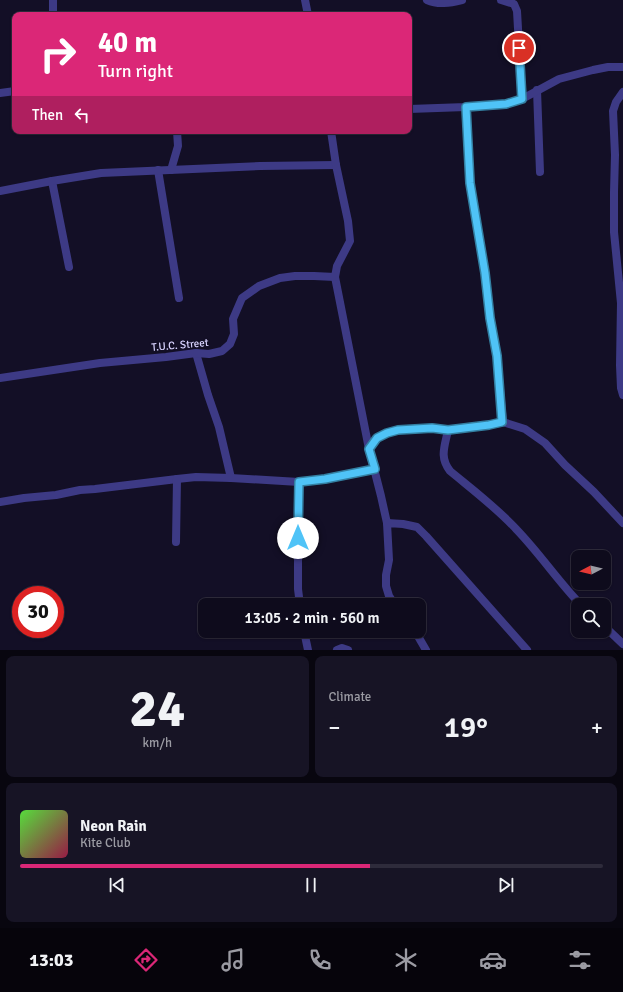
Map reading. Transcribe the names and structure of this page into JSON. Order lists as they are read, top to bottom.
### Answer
{
  "streets": {
    "street": ["T.U.C. Street"]
  },
  "north": "left",
  "page": {
    "turn": ["40 m", "Turn right"],
    "then": "Then",
    "limit": "30",
    "trip": "13:05 · 2 min · 560 m",
    "tile": [
      ["24", "km/h"],
      "Climate"
    ],
    "heat": ["−", "19°", "+"],
    "song": ["Neon Rain", "Kite Club"],
    "tabs": "13:03"
  }
}
